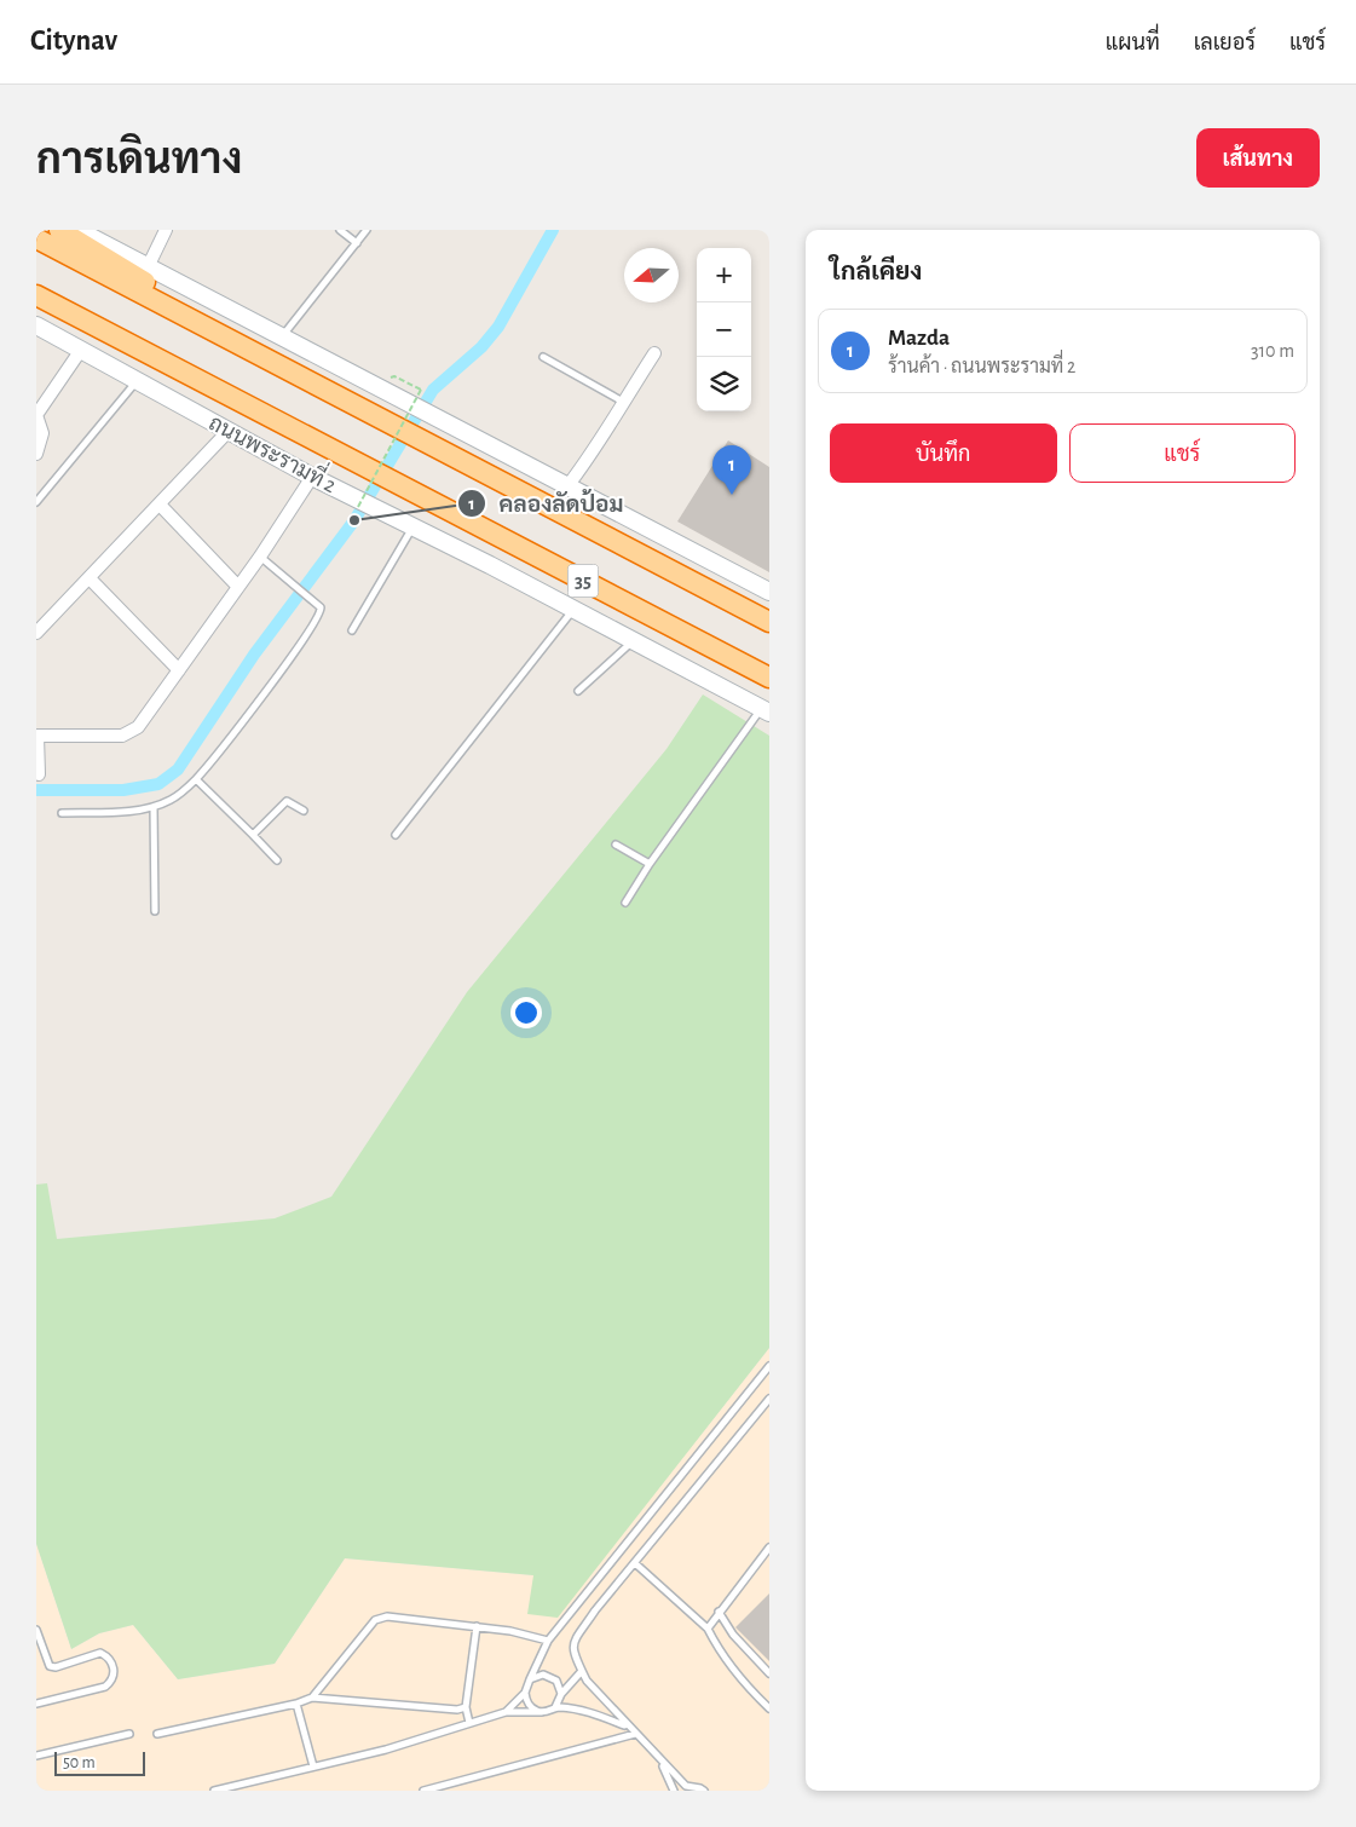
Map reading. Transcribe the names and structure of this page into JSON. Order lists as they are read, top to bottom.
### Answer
{
  "streets": {
    "highway": ["ถนนพระรามที่ 2", "35"]
  },
  "places": ["คลองลัดป้อม"],
  "scale_bar": "50 m",
  "north": "left",
  "page": {
    "header": "Citynav",
    "nav": ["แผนที่", "เลเยอร์", "แชร์"],
    "title": "การเดินทาง",
    "buttons": [
      "เส้นทาง",
      ["บันทึก", "แชร์"]
    ],
    "heading": "ใกล้เคียง",
    "map_buttons": ["+", "−"],
    "list": [
      {
        "mark": "1",
        "name": "Mazda",
        "note": "ร้านค้า · ถนนพระรามที่ 2",
        "value": "310 m"
      }
    ],
    "pins": "1",
    "scale": "50 m"
  }
}
